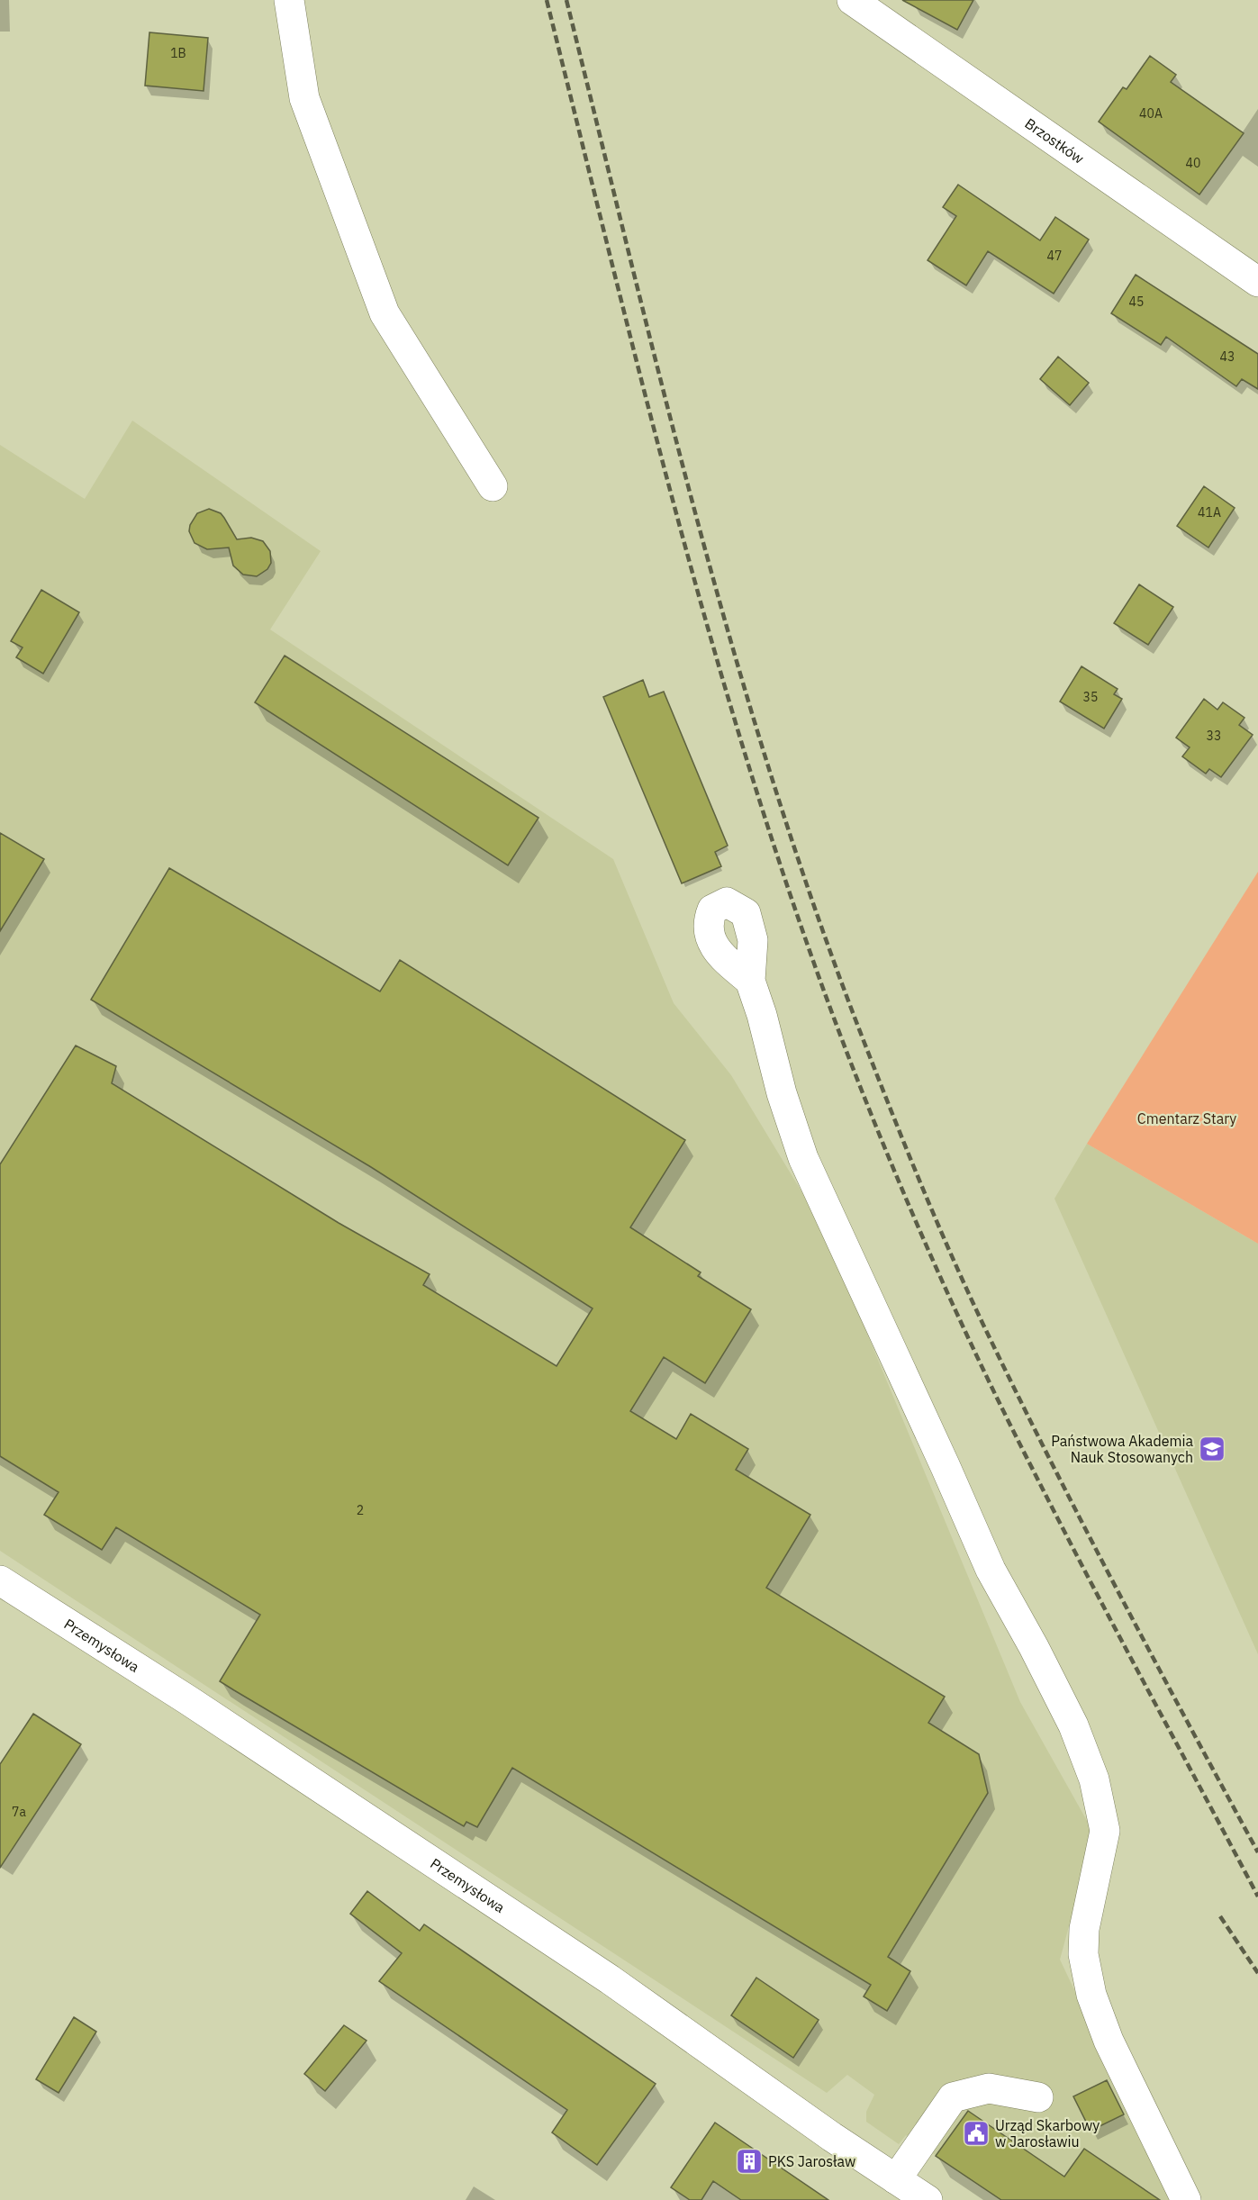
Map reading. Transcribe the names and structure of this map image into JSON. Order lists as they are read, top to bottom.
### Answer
{
  "streets": {
    "street": ["Brzostków", "Przemysłowa"]
  },
  "parks": ["Cmentarz Stary"],
  "places": {
    "school or university": ["Państwowa Akademia Nauk Stosowanych"],
    "public building": ["Urząd Skarbowy w Jarosławiu"],
    "building": ["PKS Jarosław"]
  },
  "house_numbers": [
    "1B",
    "40A",
    "40",
    "47",
    "45",
    "43",
    "41A",
    "35",
    "33",
    "2",
    "7a"
  ]
}
